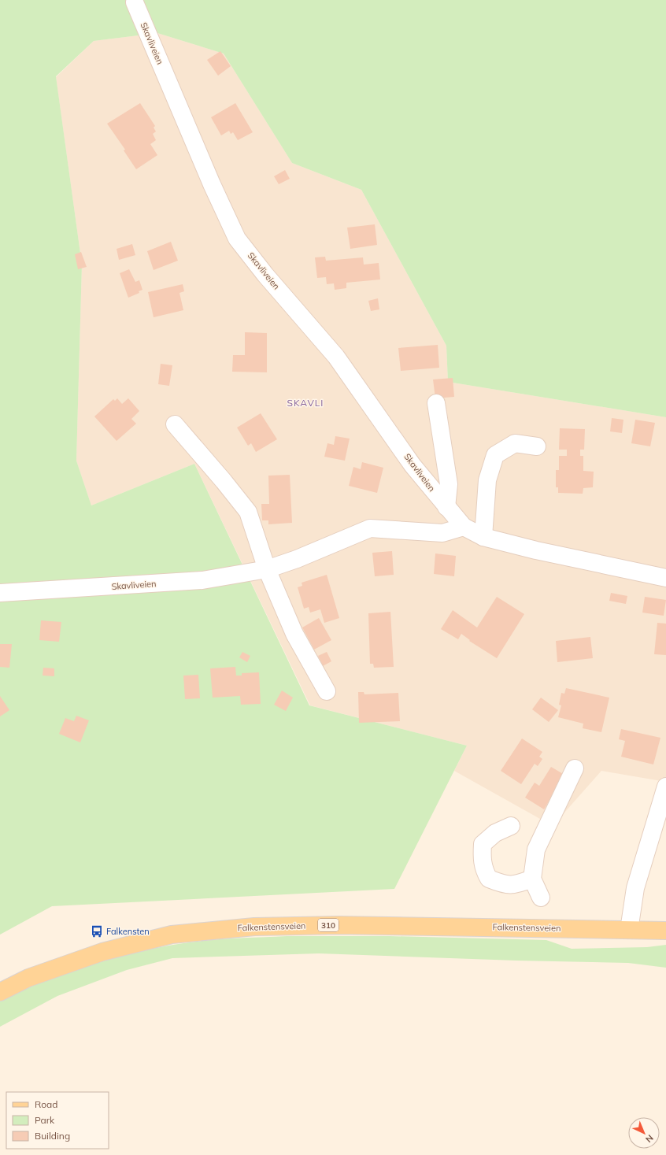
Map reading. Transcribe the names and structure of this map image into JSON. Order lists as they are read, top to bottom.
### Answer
{
  "streets": {
    "main road": ["310", "Falkenstensveien"],
    "street": ["Skavliveien"]
  },
  "districts": ["SKAVLI"],
  "places": {
    "bus stop": ["Falkensten"]
  },
  "legend": ["Road", "Park", "Building"],
  "north": "bottom right"
}
